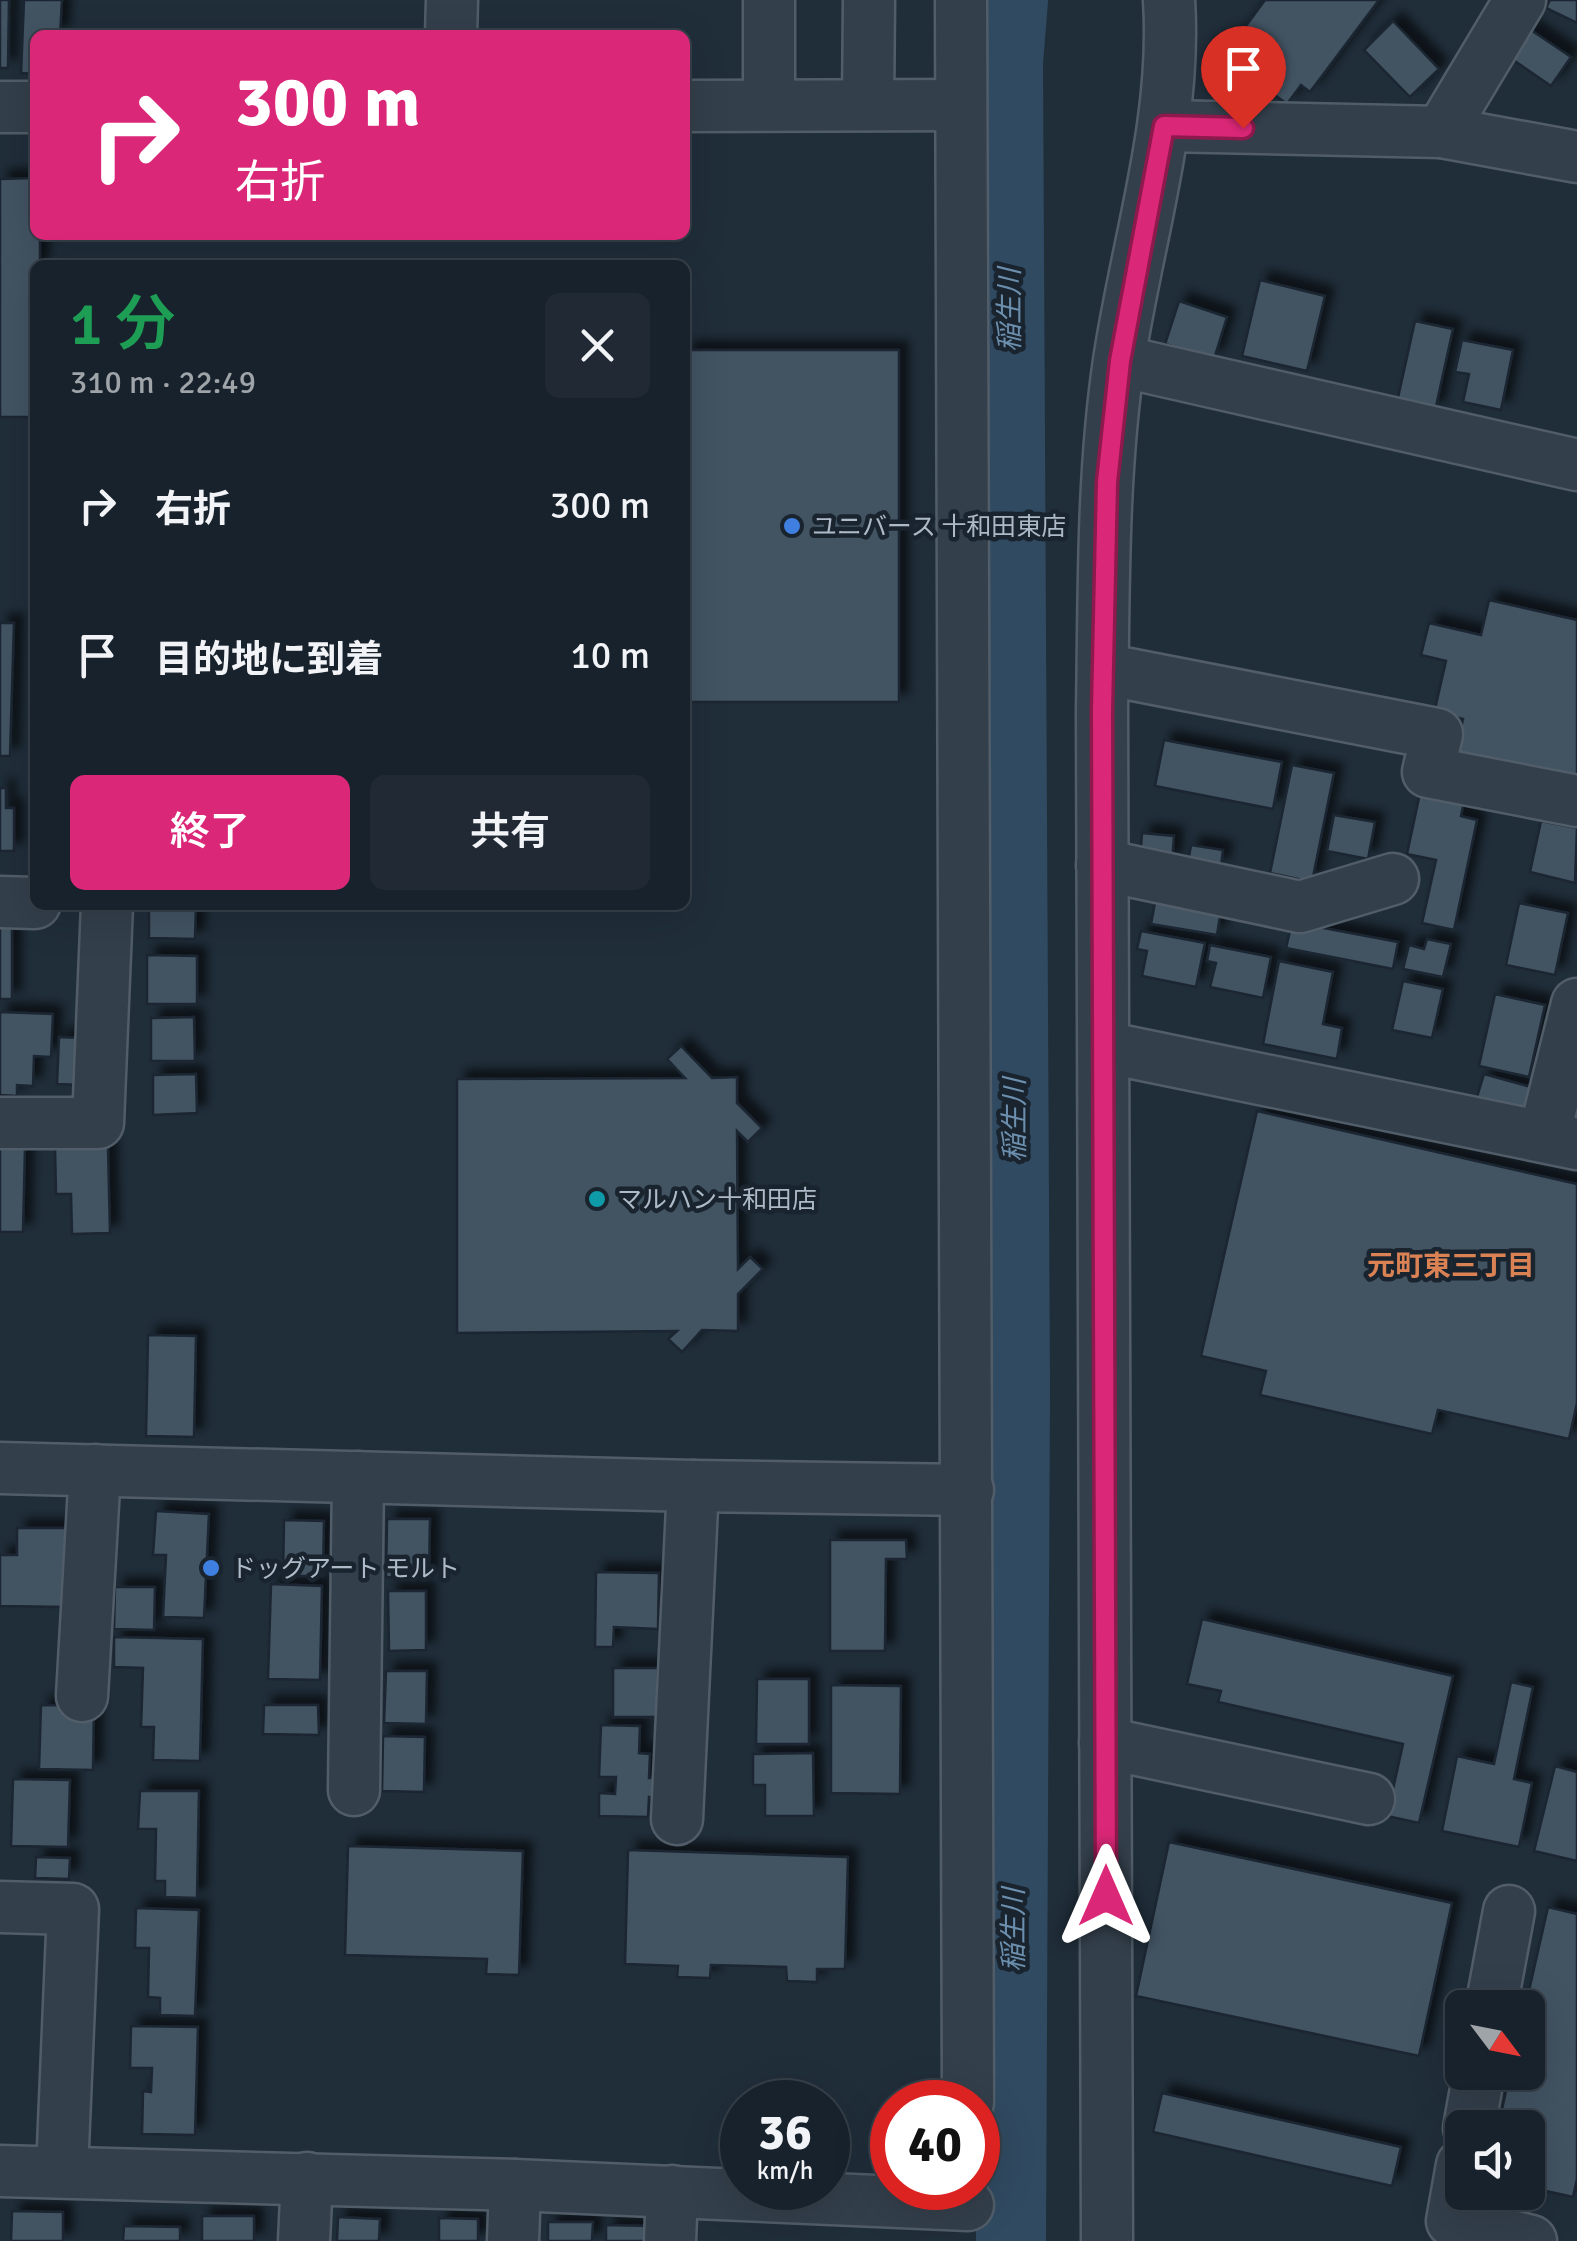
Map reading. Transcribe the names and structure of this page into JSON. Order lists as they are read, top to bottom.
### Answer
{
  "districts": ["元町東三丁目"],
  "water": ["稲生川"],
  "places": ["ユニバース 十和田東店", "マルハン十和田店", "ドッグアート モルト"],
  "north": "bottom right",
  "page": {
    "turn": ["300 m", "右折"],
    "heading": ["1 分", "310 m · 22:49"],
    "list": [
      {
        "name": "右折",
        "value": "300 m"
      },
      {
        "name": "目的地に到着",
        "value": "10 m"
      }
    ],
    "buttons": ["終了", "共有"],
    "speed": "36 km/h",
    "limit": "40"
  }
}
